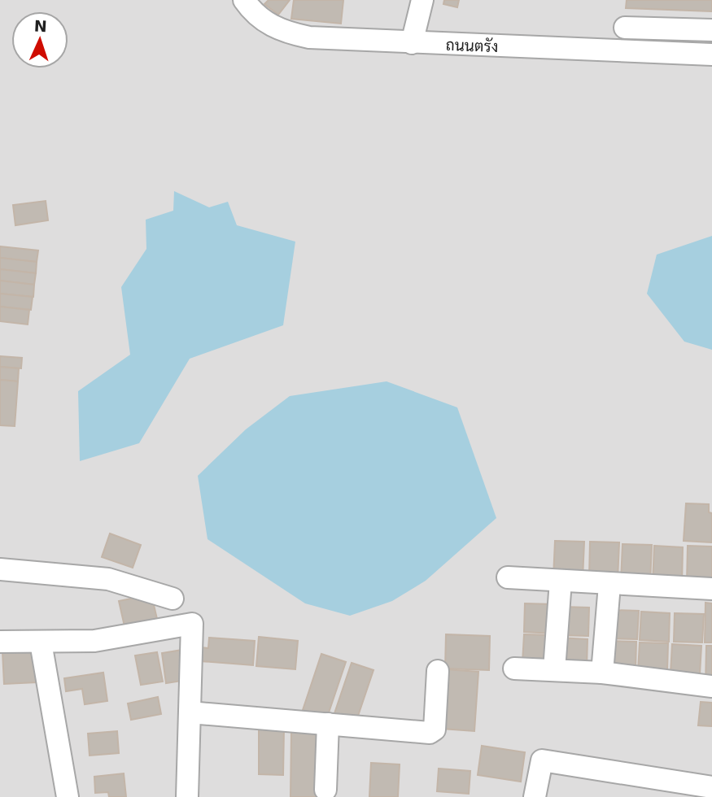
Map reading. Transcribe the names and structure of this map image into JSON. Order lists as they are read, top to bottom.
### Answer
{
  "streets": {
    "street": ["ถนนตรัง"]
  },
  "north": "top"
}
